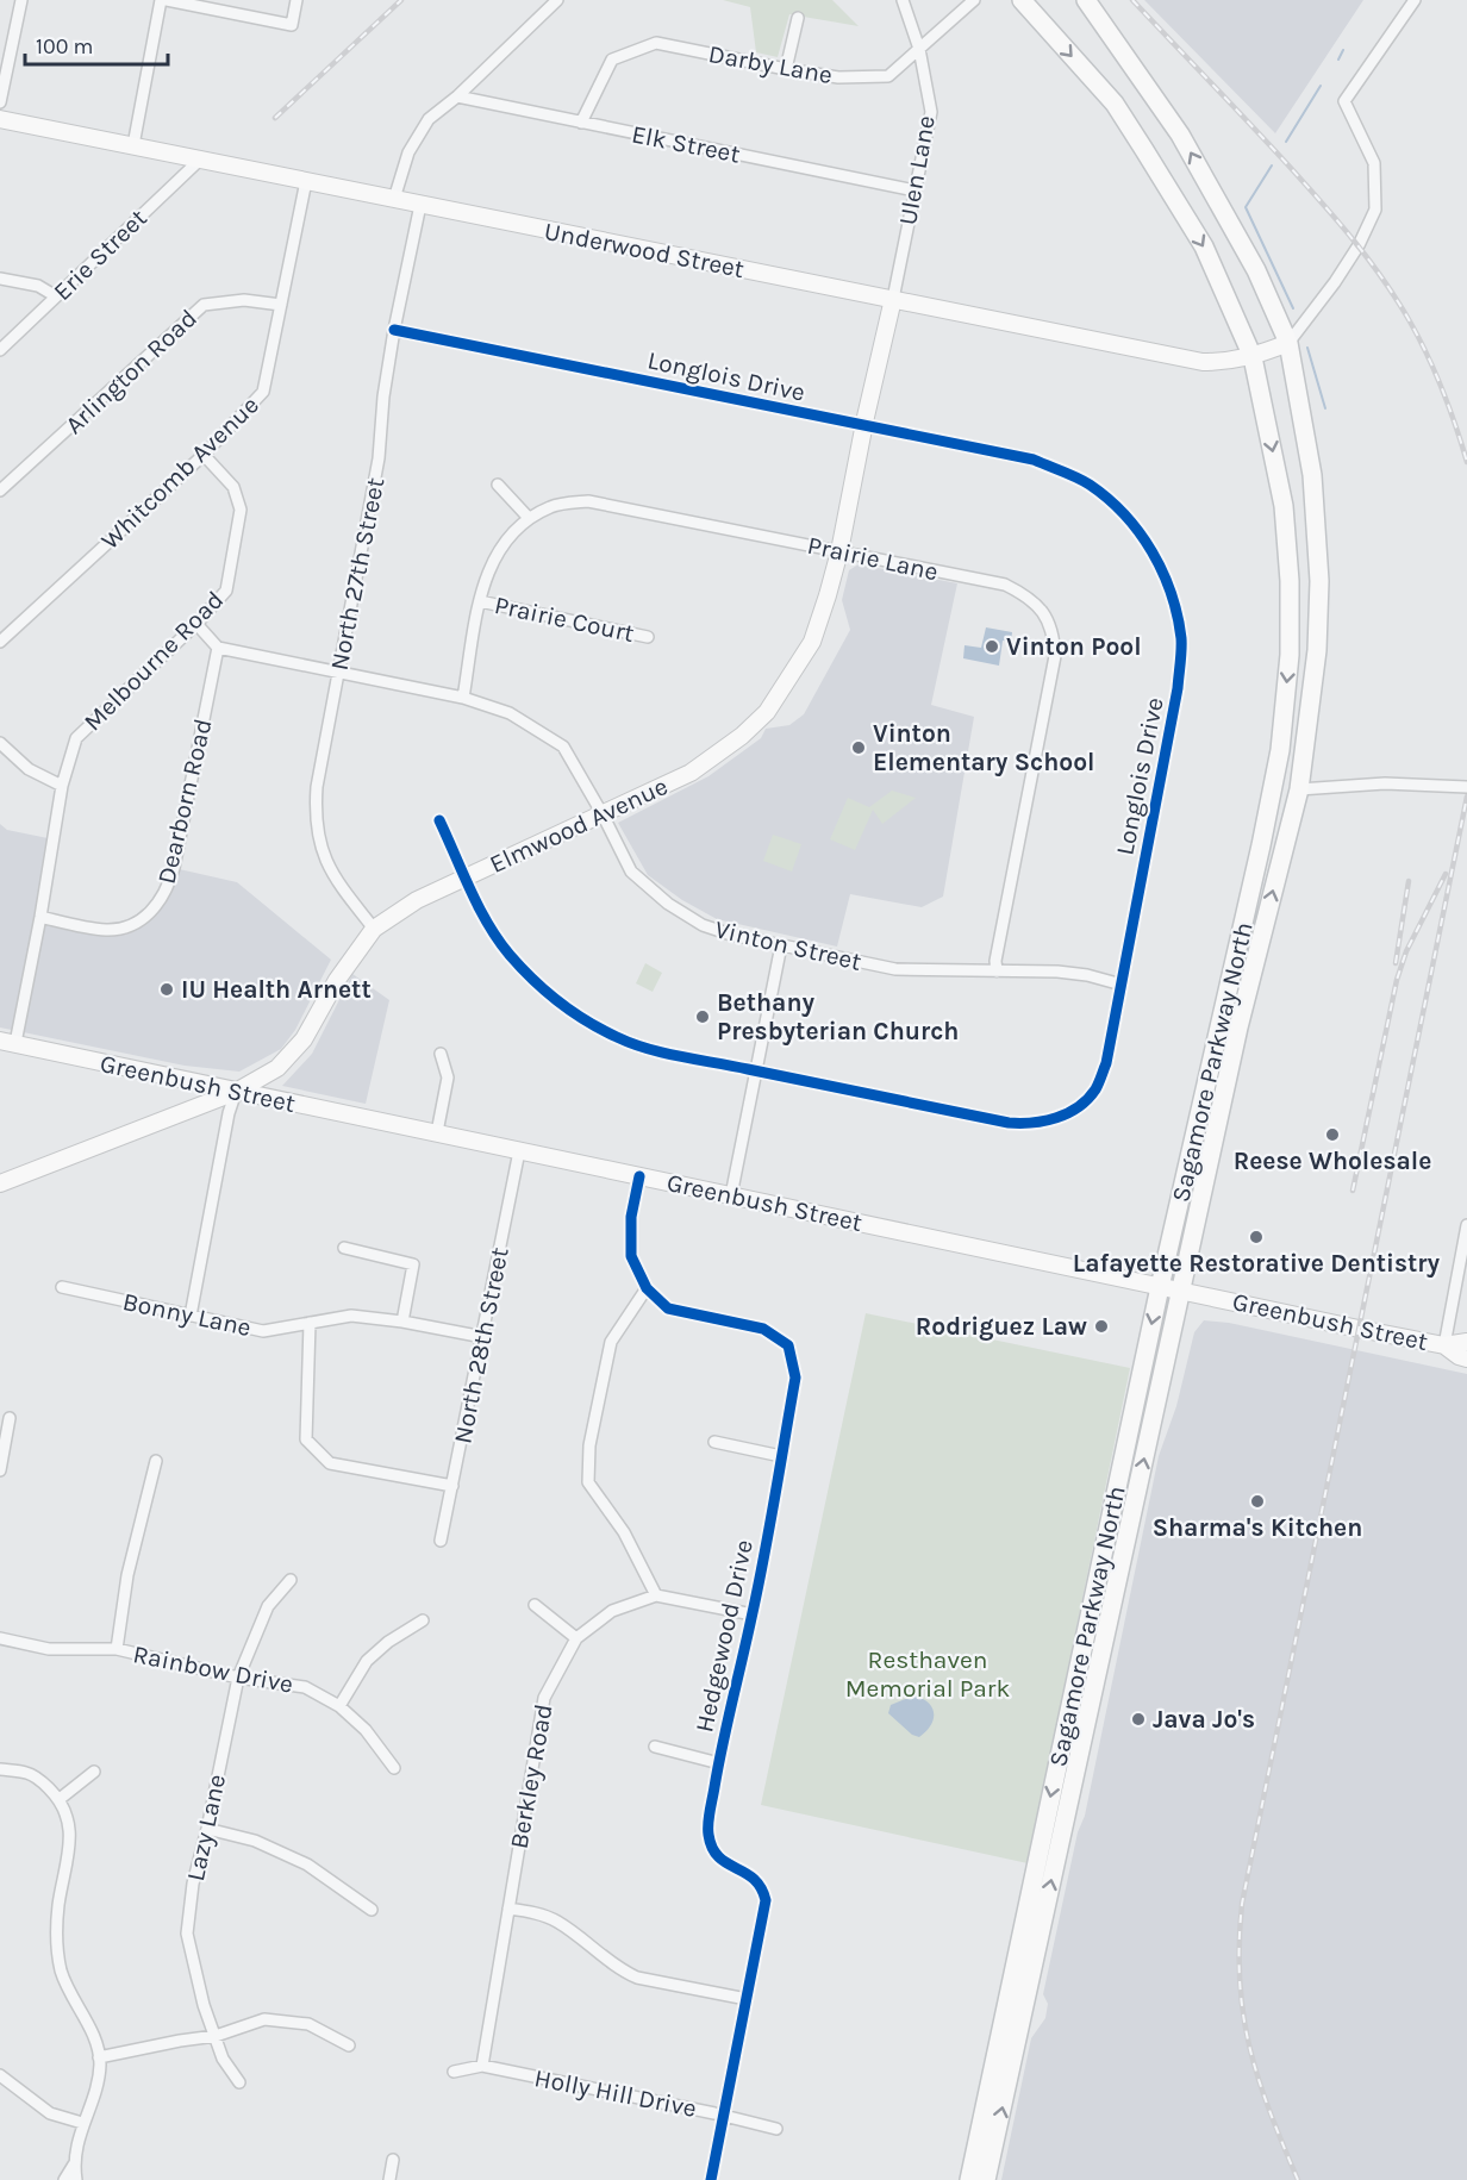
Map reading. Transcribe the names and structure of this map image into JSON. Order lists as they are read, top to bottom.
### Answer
{
  "streets": {
    "main road": ["Sagamore Parkway North"],
    "street": [
      "Darby Lane",
      "Elk Street",
      "Ulen Lane",
      "Underwood Street",
      "Erie Street",
      "Arlington Road",
      "Longlois Drive",
      "Whitcomb Avenue",
      "Prairie Lane",
      "North 27th Street",
      "Prairie Court",
      "Melbourne Road",
      "Dearborn Road",
      "Elmwood Avenue",
      "Vinton Street",
      "Greenbush Street",
      "Bonny Lane",
      "North 28th Street",
      "Hedgewood Drive",
      "Rainbow Drive",
      "Berkley Road",
      "Lazy Lane",
      "Holly Hill Drive"
    ]
  },
  "crossings": [
    ["Darby Lane", "Elk Street"],
    ["Darby Lane", "Ulen Lane"],
    ["Elk Street", "Ulen Lane"],
    ["Ulen Lane", "Underwood Street"],
    ["Ulen Lane", "Elmwood Avenue"],
    ["Underwood Street", "Erie Street"],
    ["Underwood Street", "Whitcomb Avenue"],
    ["Underwood Street", "North 27th Street"],
    ["Underwood Street", "Elmwood Avenue"],
    ["Underwood Street", "Sagamore Parkway North"],
    ["Arlington Road", "Whitcomb Avenue"],
    ["Longlois Drive", "North 27th Street"],
    ["Longlois Drive", "Elmwood Avenue"],
    ["Longlois Drive", "Vinton Street"],
    ["Whitcomb Avenue", "Melbourne Road"],
    ["Prairie Lane", "Prairie Court"],
    ["Prairie Lane", "Elmwood Avenue"],
    ["Prairie Lane", "Vinton Street"],
    ["North 27th Street", "Elmwood Avenue"],
    ["North 27th Street", "Vinton Street"],
    ["Melbourne Road", "Dearborn Road"],
    ["Melbourne Road", "Greenbush Street"],
    ["Dearborn Road", "Vinton Street"],
    ["Elmwood Avenue", "Vinton Street"],
    ["Elmwood Avenue", "Greenbush Street"],
    ["Sagamore Parkway North", "Greenbush Street"],
    ["Greenbush Street", "North 28th Street"],
    ["Greenbush Street", "Hedgewood Drive"],
    ["Bonny Lane", "North 28th Street"],
    ["Hedgewood Drive", "Holly Hill Drive"],
    ["Rainbow Drive", "Lazy Lane"],
    ["Berkley Road", "Holly Hill Drive"]
  ],
  "parks": ["Resthaven Memorial Park"],
  "places": [
    "Vinton Pool",
    "Vinton Elementary School",
    "IU Health Arnett",
    "Bethany Presbyterian Church",
    "Reese Wholesale",
    "Lafayette Restorative Dentistry",
    "Rodriguez Law",
    "Sharma's Kitchen",
    "Java Jo's"
  ],
  "scale_bar": "100 m"
}
